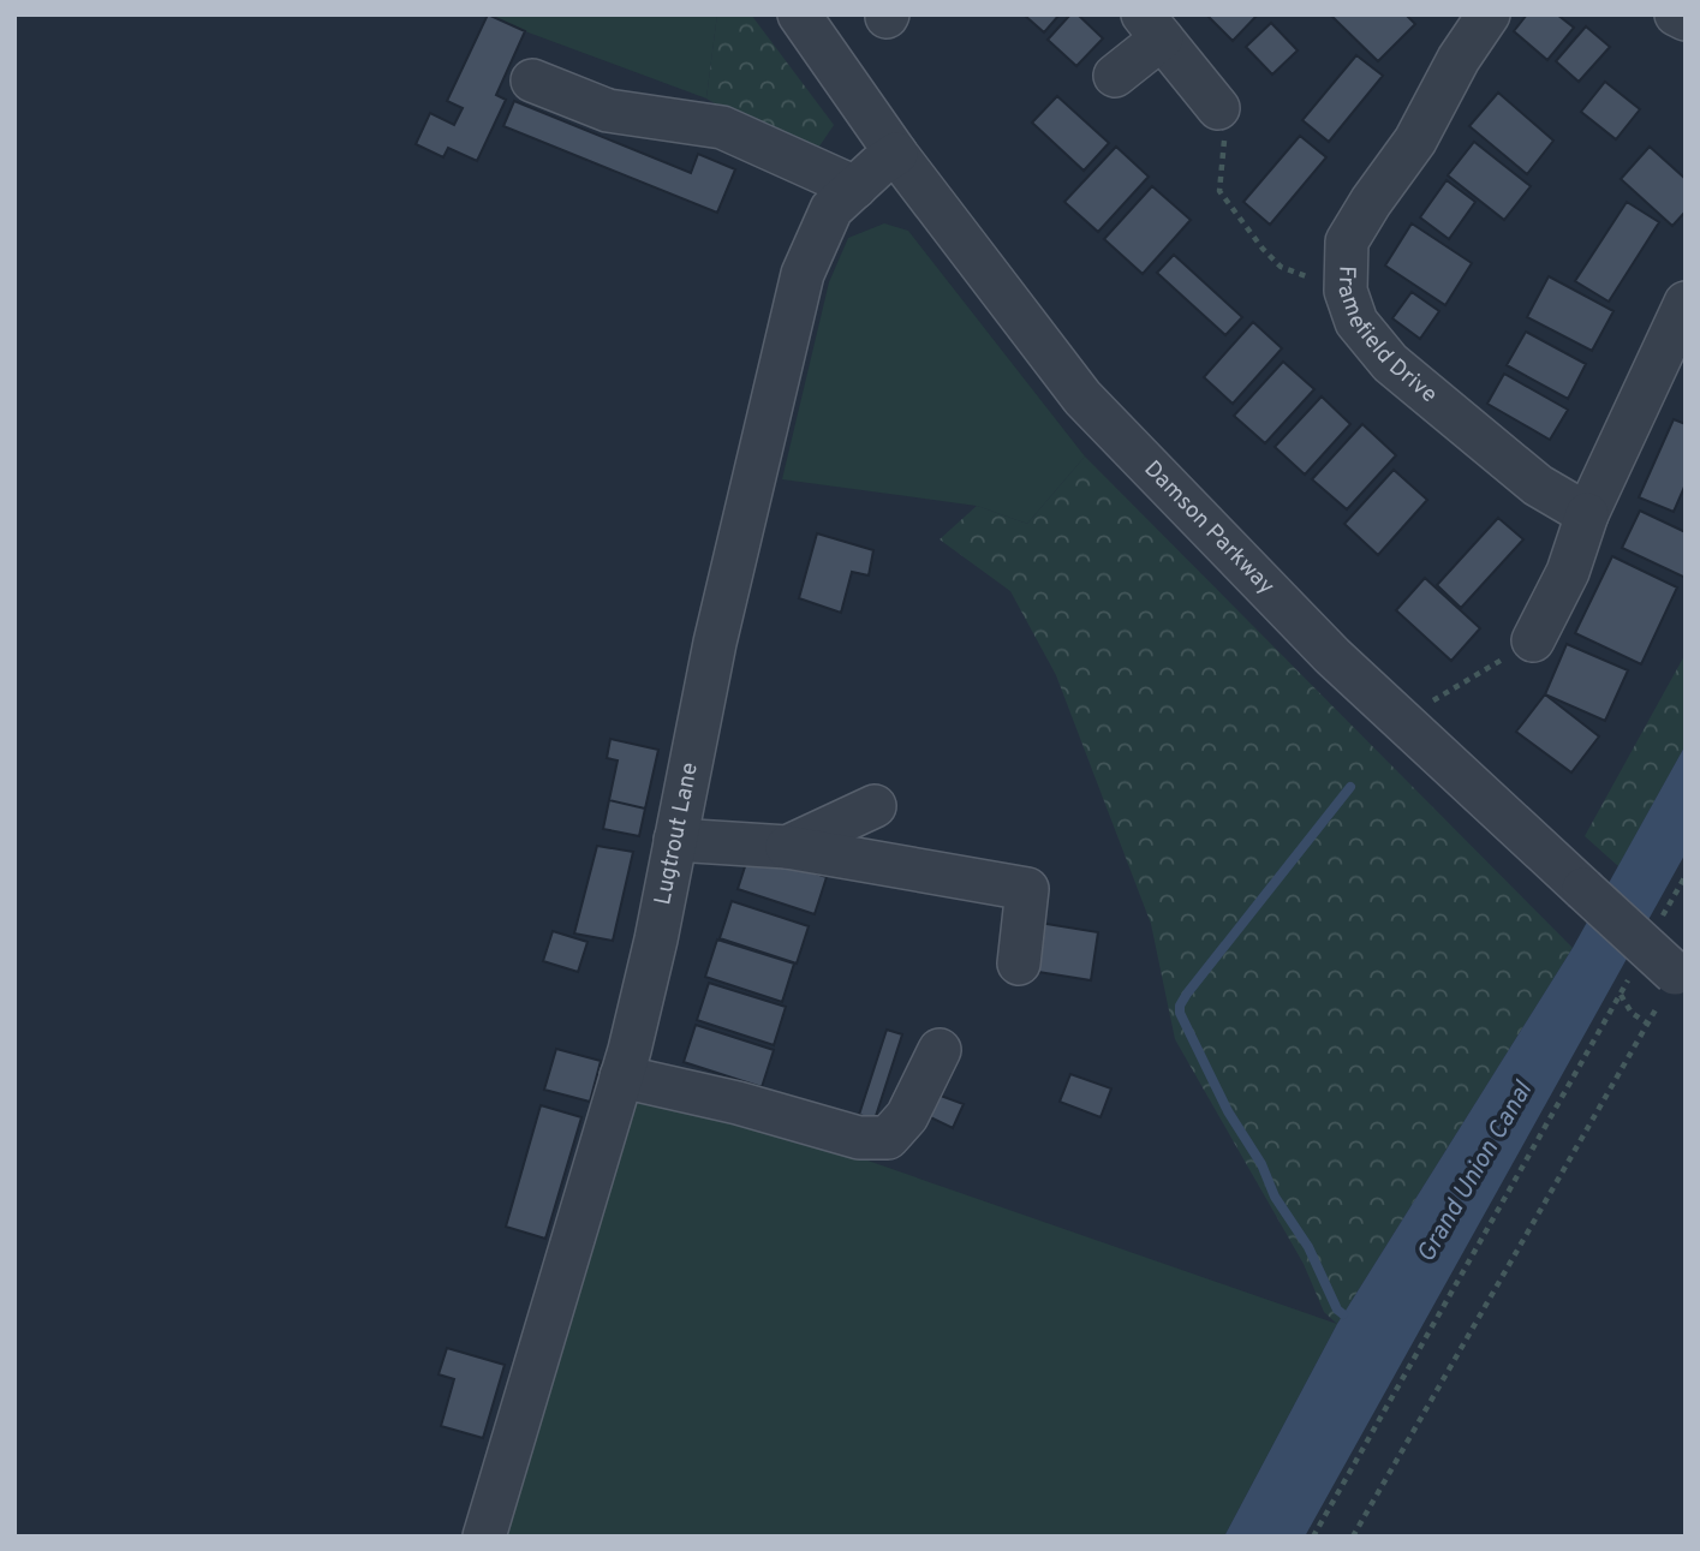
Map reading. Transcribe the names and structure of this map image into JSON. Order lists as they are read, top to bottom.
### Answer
{
  "streets": {
    "street": ["Framefield Drive", "Damson Parkway", "Lugtrout Lane"]
  },
  "crossings": [
    ["Damson Parkway", "Lugtrout Lane"]
  ],
  "water": ["Grand Union Canal"]
}
